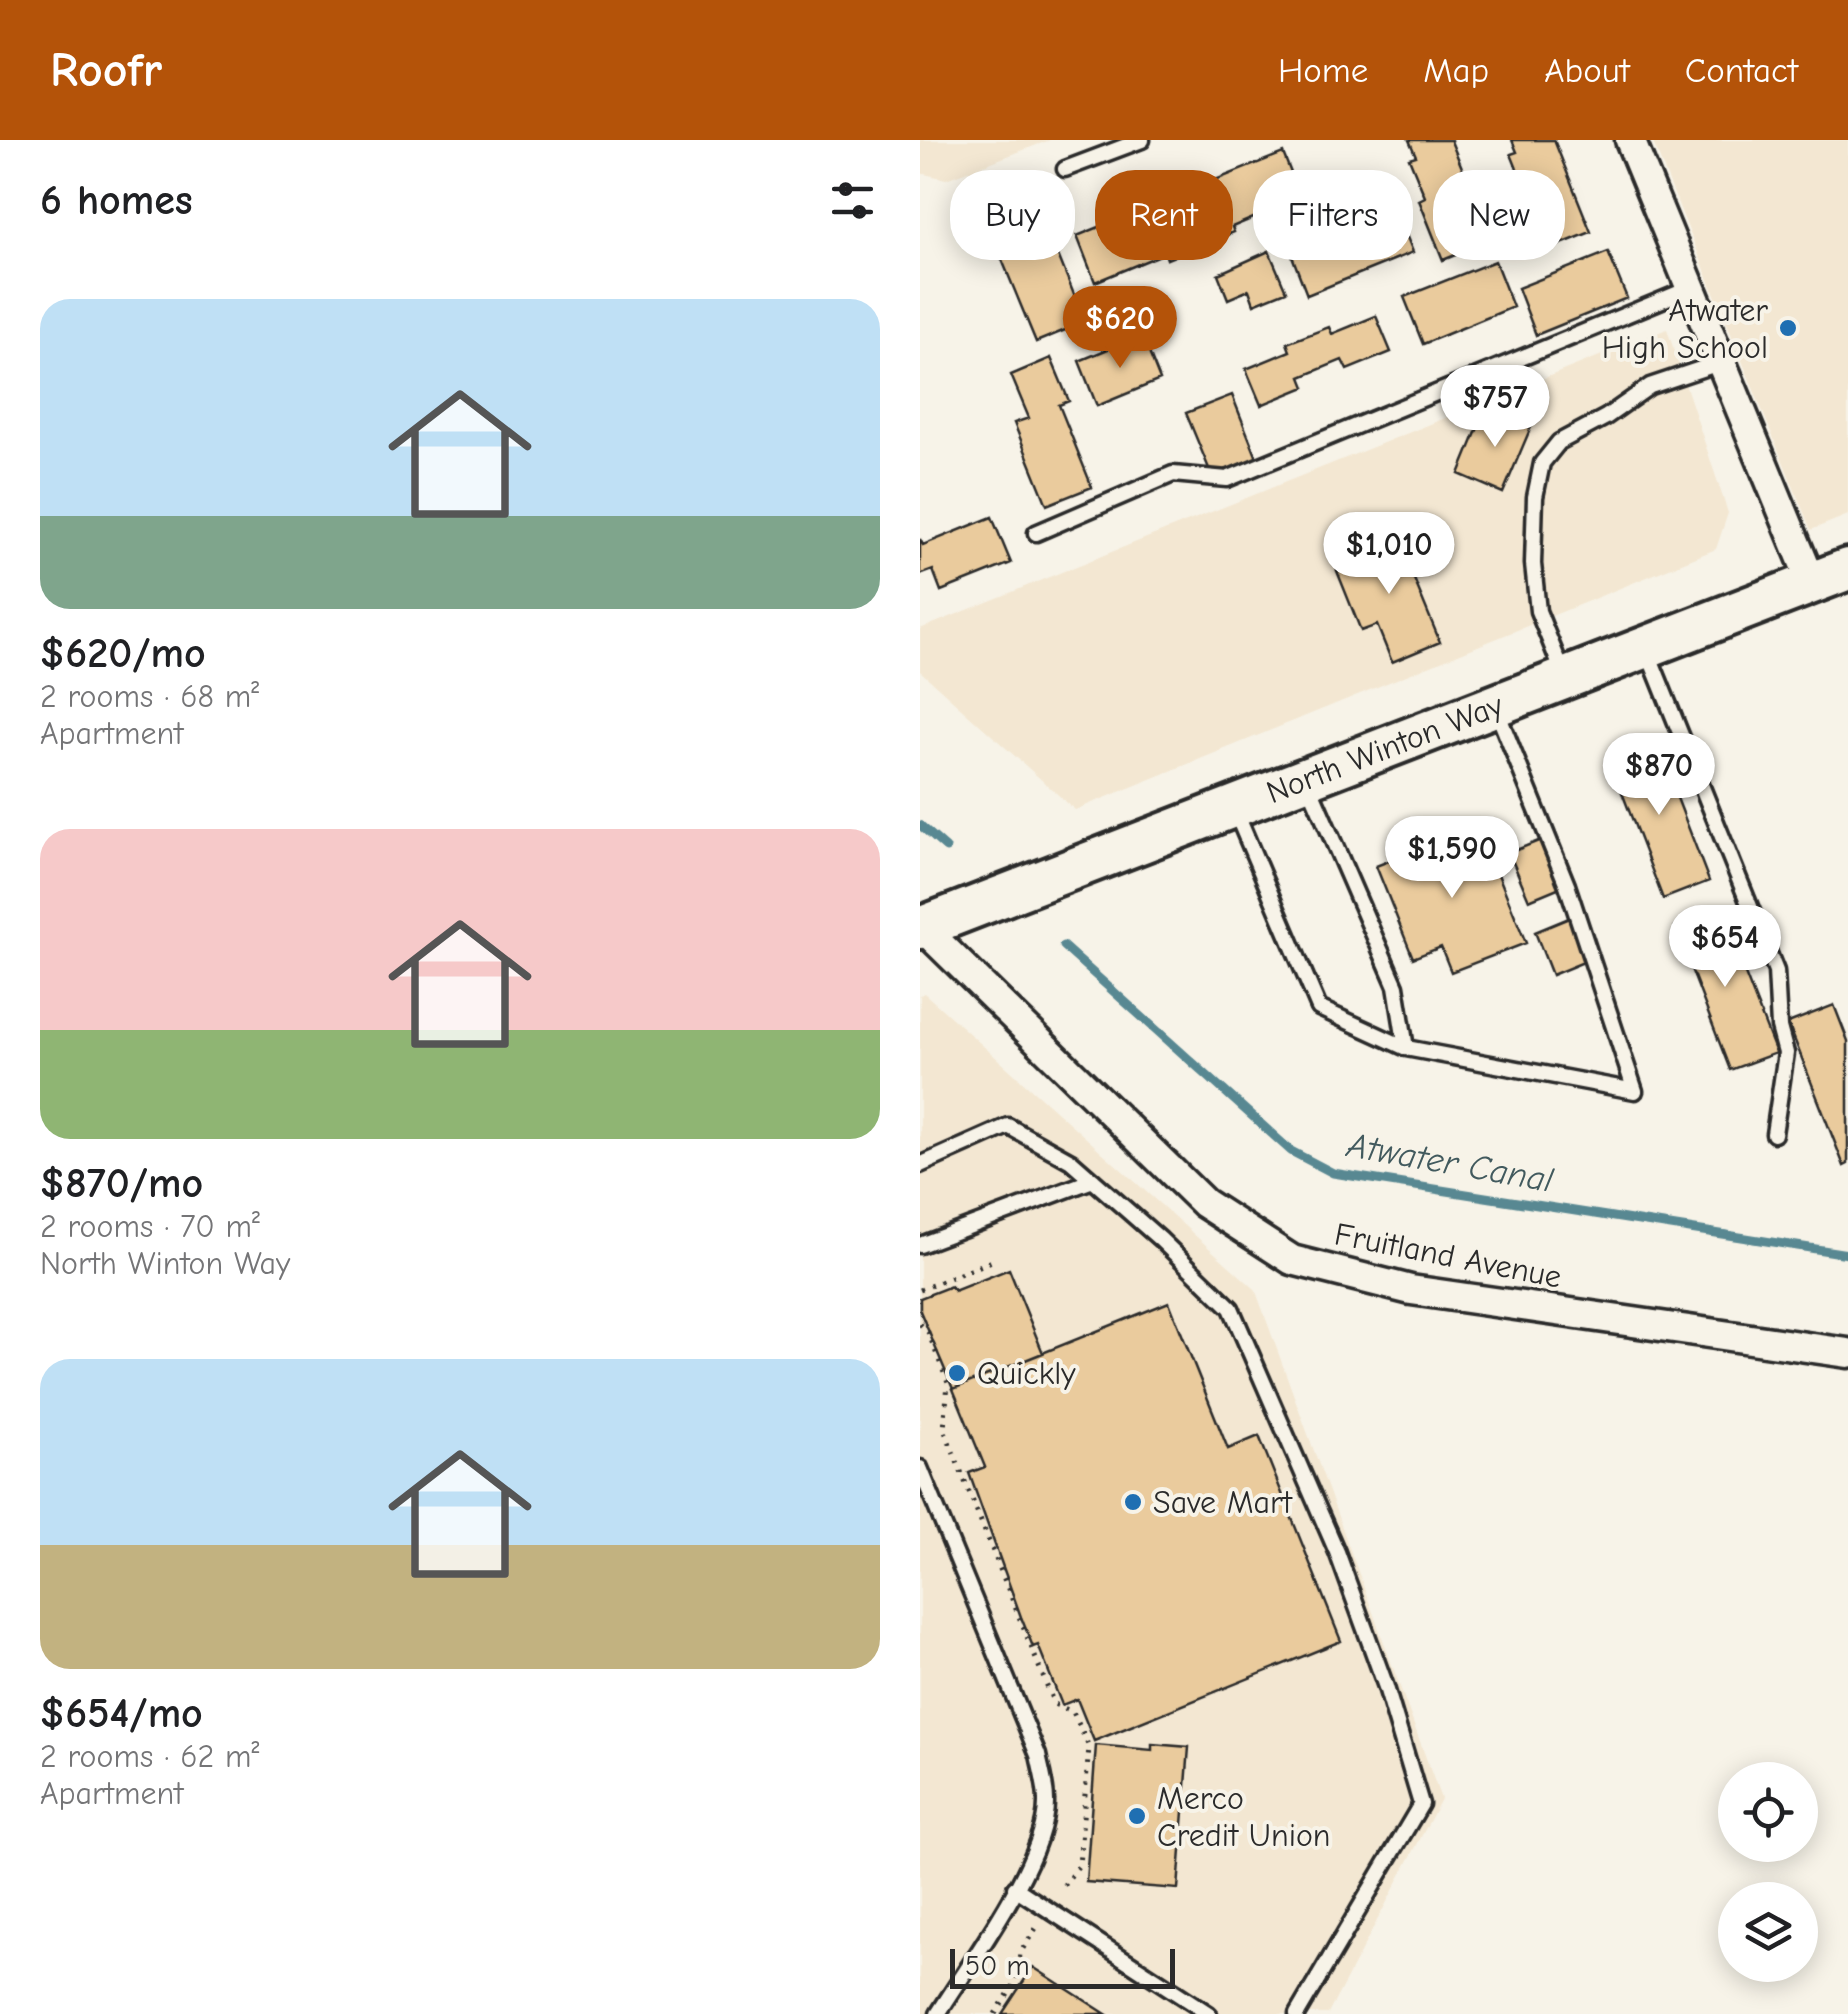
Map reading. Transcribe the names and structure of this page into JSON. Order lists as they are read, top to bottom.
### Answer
{
  "streets": {
    "main road": ["North Winton Way"],
    "street": ["Fruitland Avenue"]
  },
  "crossings": [
    ["North Winton Way", "Fruitland Avenue"]
  ],
  "water": ["Atwater Canal"],
  "places": [
    "Atwater High School",
    "Quickly",
    "Save Mart",
    "Merco Credit Union"
  ],
  "scale_bar": "50 m",
  "page": {
    "header": "Roofr",
    "nav": [
      "Home",
      "Map",
      "About",
      "Contact"
    ],
    "heading": "6 homes",
    "chip": [
      "Buy",
      "Rent",
      "Filters",
      "New"
    ],
    "list": [
      {
        "name": "$620/mo",
        "note": "2 rooms · 68 m² · Apartment"
      },
      {
        "name": "$870/mo",
        "note": "2 rooms · 70 m² · North Winton Way"
      },
      {
        "name": "$654/mo",
        "note": "2 rooms · 62 m² · Apartment"
      }
    ],
    "price": [
      "$620",
      "$757",
      "$1,010",
      "$870",
      "$1,590",
      "$654"
    ],
    "scale": "50 m"
  }
}
